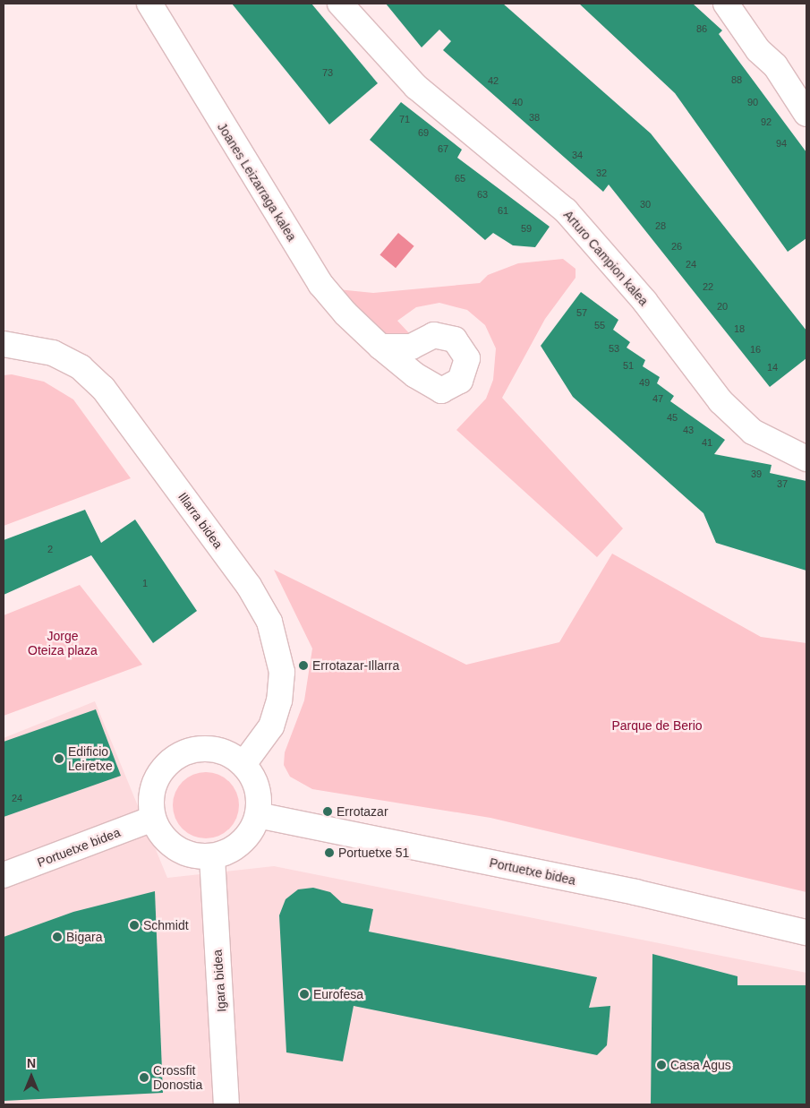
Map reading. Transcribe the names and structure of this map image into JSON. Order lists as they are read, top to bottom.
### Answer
{
  "streets": {
    "street": [
      "Joanes Leizarraga kalea",
      "Arturo Campion kalea",
      "Illarra bidea",
      "Portuetxe bidea",
      "Igara bidea"
    ]
  },
  "crossings": [
    ["Illarra bidea", "Portuetxe bidea"],
    ["Illarra bidea", "Igara bidea"],
    ["Portuetxe bidea", "Igara bidea"]
  ],
  "parks": ["Jorge Oteiza plaza", "Parque de Berio"],
  "places": [
    "Errotazar-Illarra",
    "Edificio Leiretxe",
    "Errotazar",
    "Portuetxe 51",
    "Schmidt",
    "Bigara",
    "Eurofesa",
    "Casa Agus",
    "Crossfit Donostia"
  ],
  "house_numbers": [
    "86",
    "73",
    "88",
    "42",
    "40",
    "90",
    "38",
    "71",
    "92",
    "69",
    "94",
    "67",
    "34",
    "32",
    "65",
    "63",
    "30",
    "61",
    "28",
    "59",
    "26",
    "24",
    "22",
    "20",
    "57",
    "55",
    "18",
    "53",
    "16",
    "51",
    "14",
    "49",
    "47",
    "45",
    "43",
    "41",
    "39",
    "37",
    "2",
    "1",
    "24"
  ],
  "north": "top"
}
